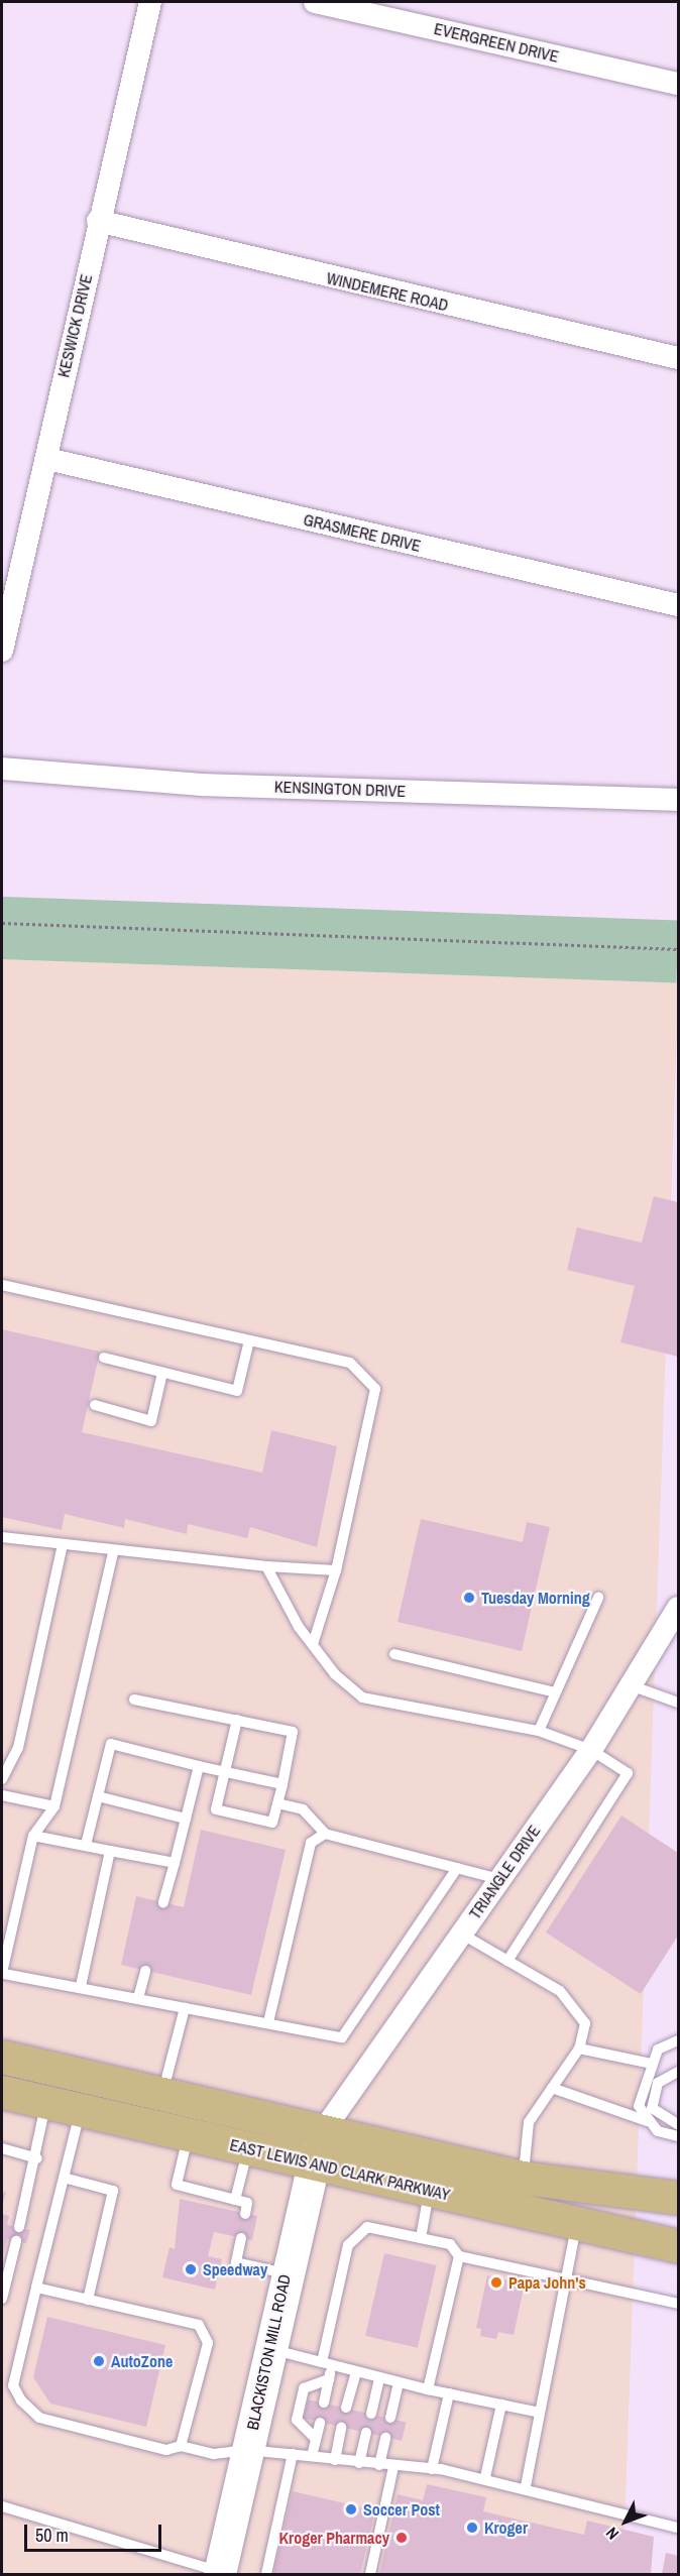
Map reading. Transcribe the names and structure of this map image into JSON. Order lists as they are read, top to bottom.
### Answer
{
  "streets": {
    "main road": ["EAST LEWIS AND CLARK PARKWAY", "BLACKISTON MILL ROAD"],
    "street": [
      "EVERGREEN DRIVE",
      "WINDEMERE ROAD",
      "KESWICK DRIVE",
      "GRASMERE DRIVE",
      "KENSINGTON DRIVE",
      "TRIANGLE DRIVE"
    ]
  },
  "crossings": [
    ["WINDEMERE ROAD", "KESWICK DRIVE"],
    ["KESWICK DRIVE", "GRASMERE DRIVE"],
    ["TRIANGLE DRIVE", "EAST LEWIS AND CLARK PARKWAY"],
    ["TRIANGLE DRIVE", "BLACKISTON MILL ROAD"],
    ["EAST LEWIS AND CLARK PARKWAY", "BLACKISTON MILL ROAD"]
  ],
  "places": [
    "Tuesday Morning",
    "Speedway",
    "Papa John's",
    "AutoZone",
    "Soccer Post",
    "Kroger",
    "Kroger Pharmacy"
  ],
  "scale_bar": "50 m",
  "north": "bottom left"
}
